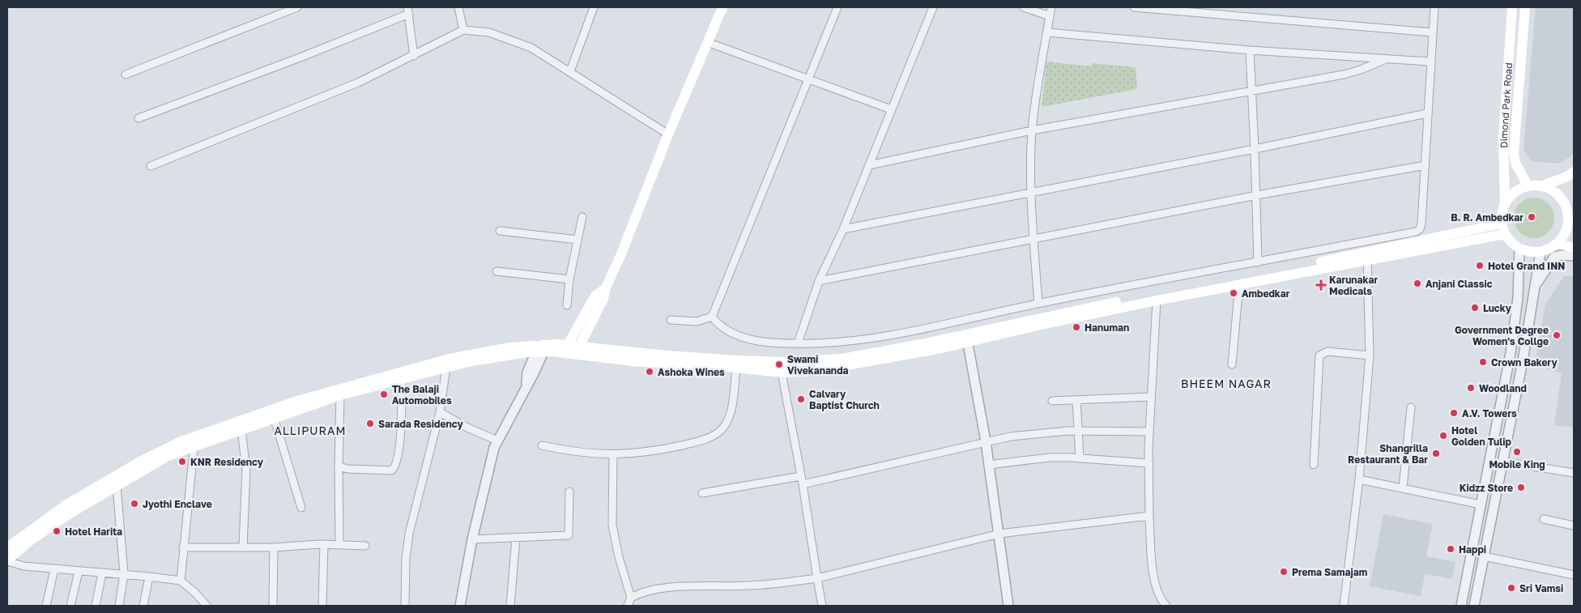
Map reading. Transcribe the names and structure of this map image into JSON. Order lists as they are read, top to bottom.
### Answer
{
  "streets": {
    "main road": ["Dimond Park Road"]
  },
  "districts": ["BHEEM NAGAR", "ALLIPURAM"],
  "places": {
    "other": [
      "B. R. Ambedkar",
      "Hotel Grand INN",
      "Anjani Classic",
      "Ambedkar",
      "Lucky",
      "Hanuman",
      "Government Degree Women's Collge",
      "Crown Bakery",
      "Swami Vivekananda",
      "Ashoka Wines",
      "Woodland",
      "The Balaji Automobiles",
      "Calvary Baptist Church",
      "A.V. Towers",
      "Sarada Residency",
      "Hotel Golden Tulip",
      "Mobile King",
      "Shangrilla Restaurant & Bar",
      "KNR Residency",
      "Kidzz Store",
      "Jyothi Enclave",
      "Hotel Harita",
      "Happi",
      "Prema Samajam",
      "Sri Vamsi"
    ],
    "health": ["Karunakar Medicals"]
  }
}
